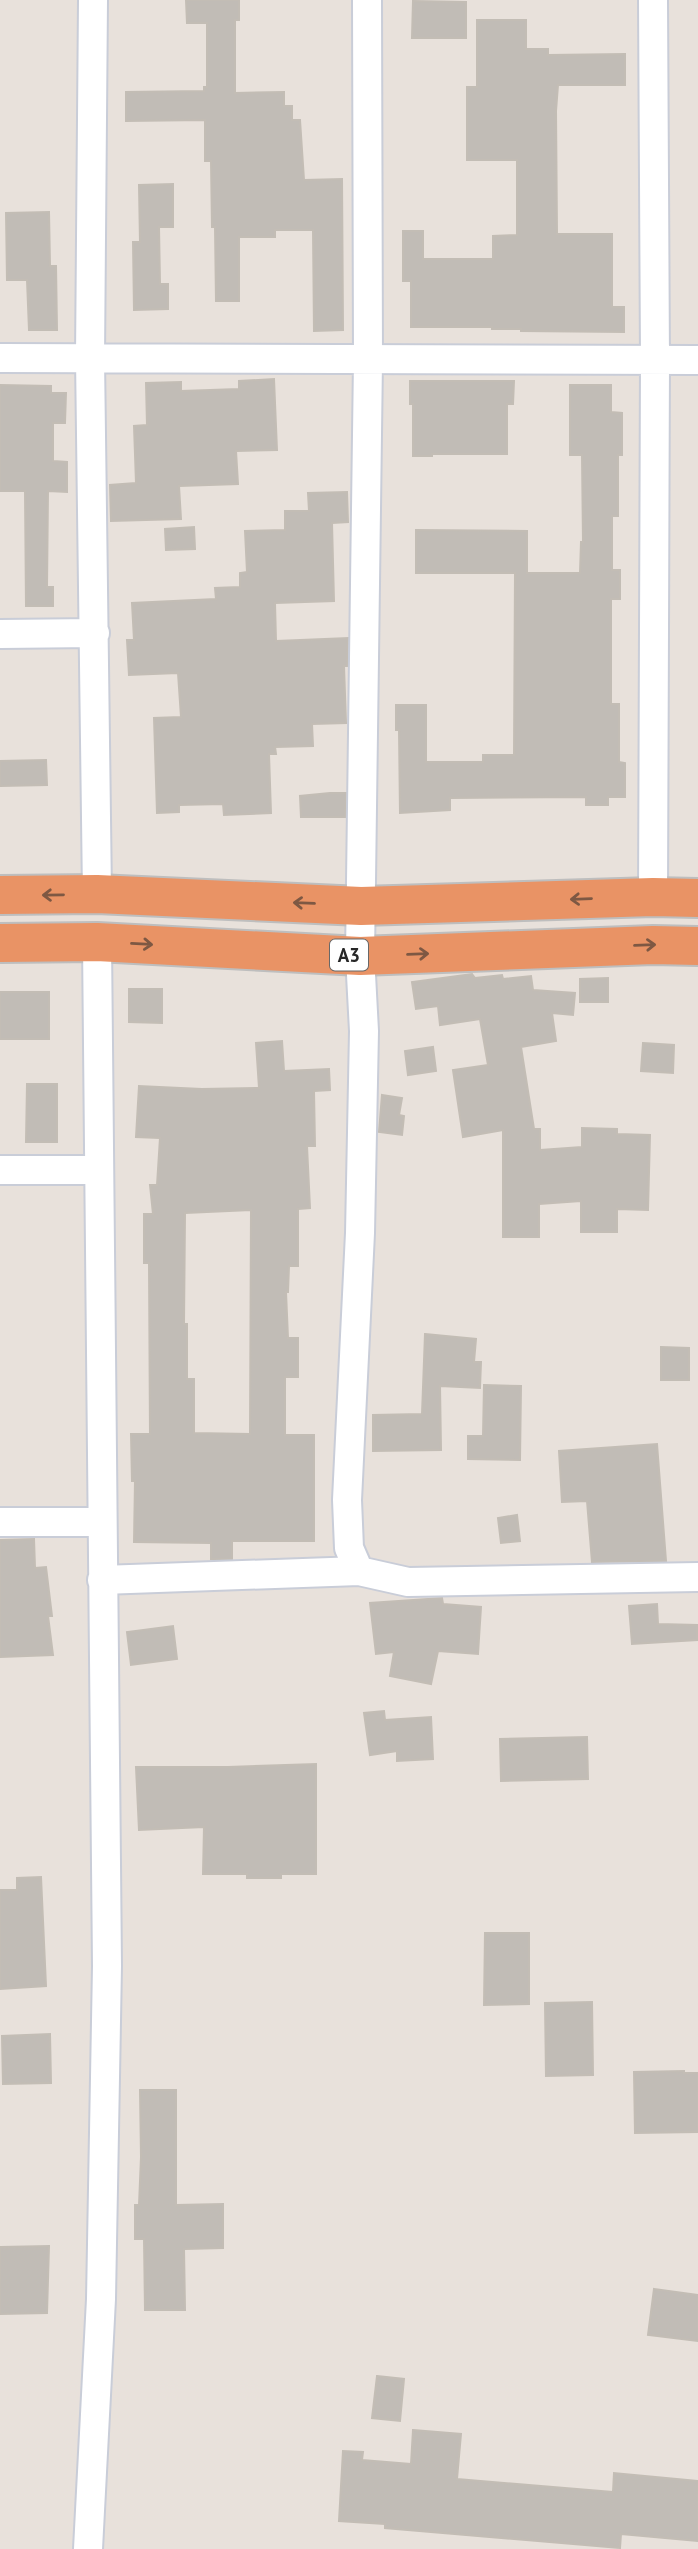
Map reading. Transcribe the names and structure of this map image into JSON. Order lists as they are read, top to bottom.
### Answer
{
  "streets": {
    "highway": ["A3"]
  }
}
